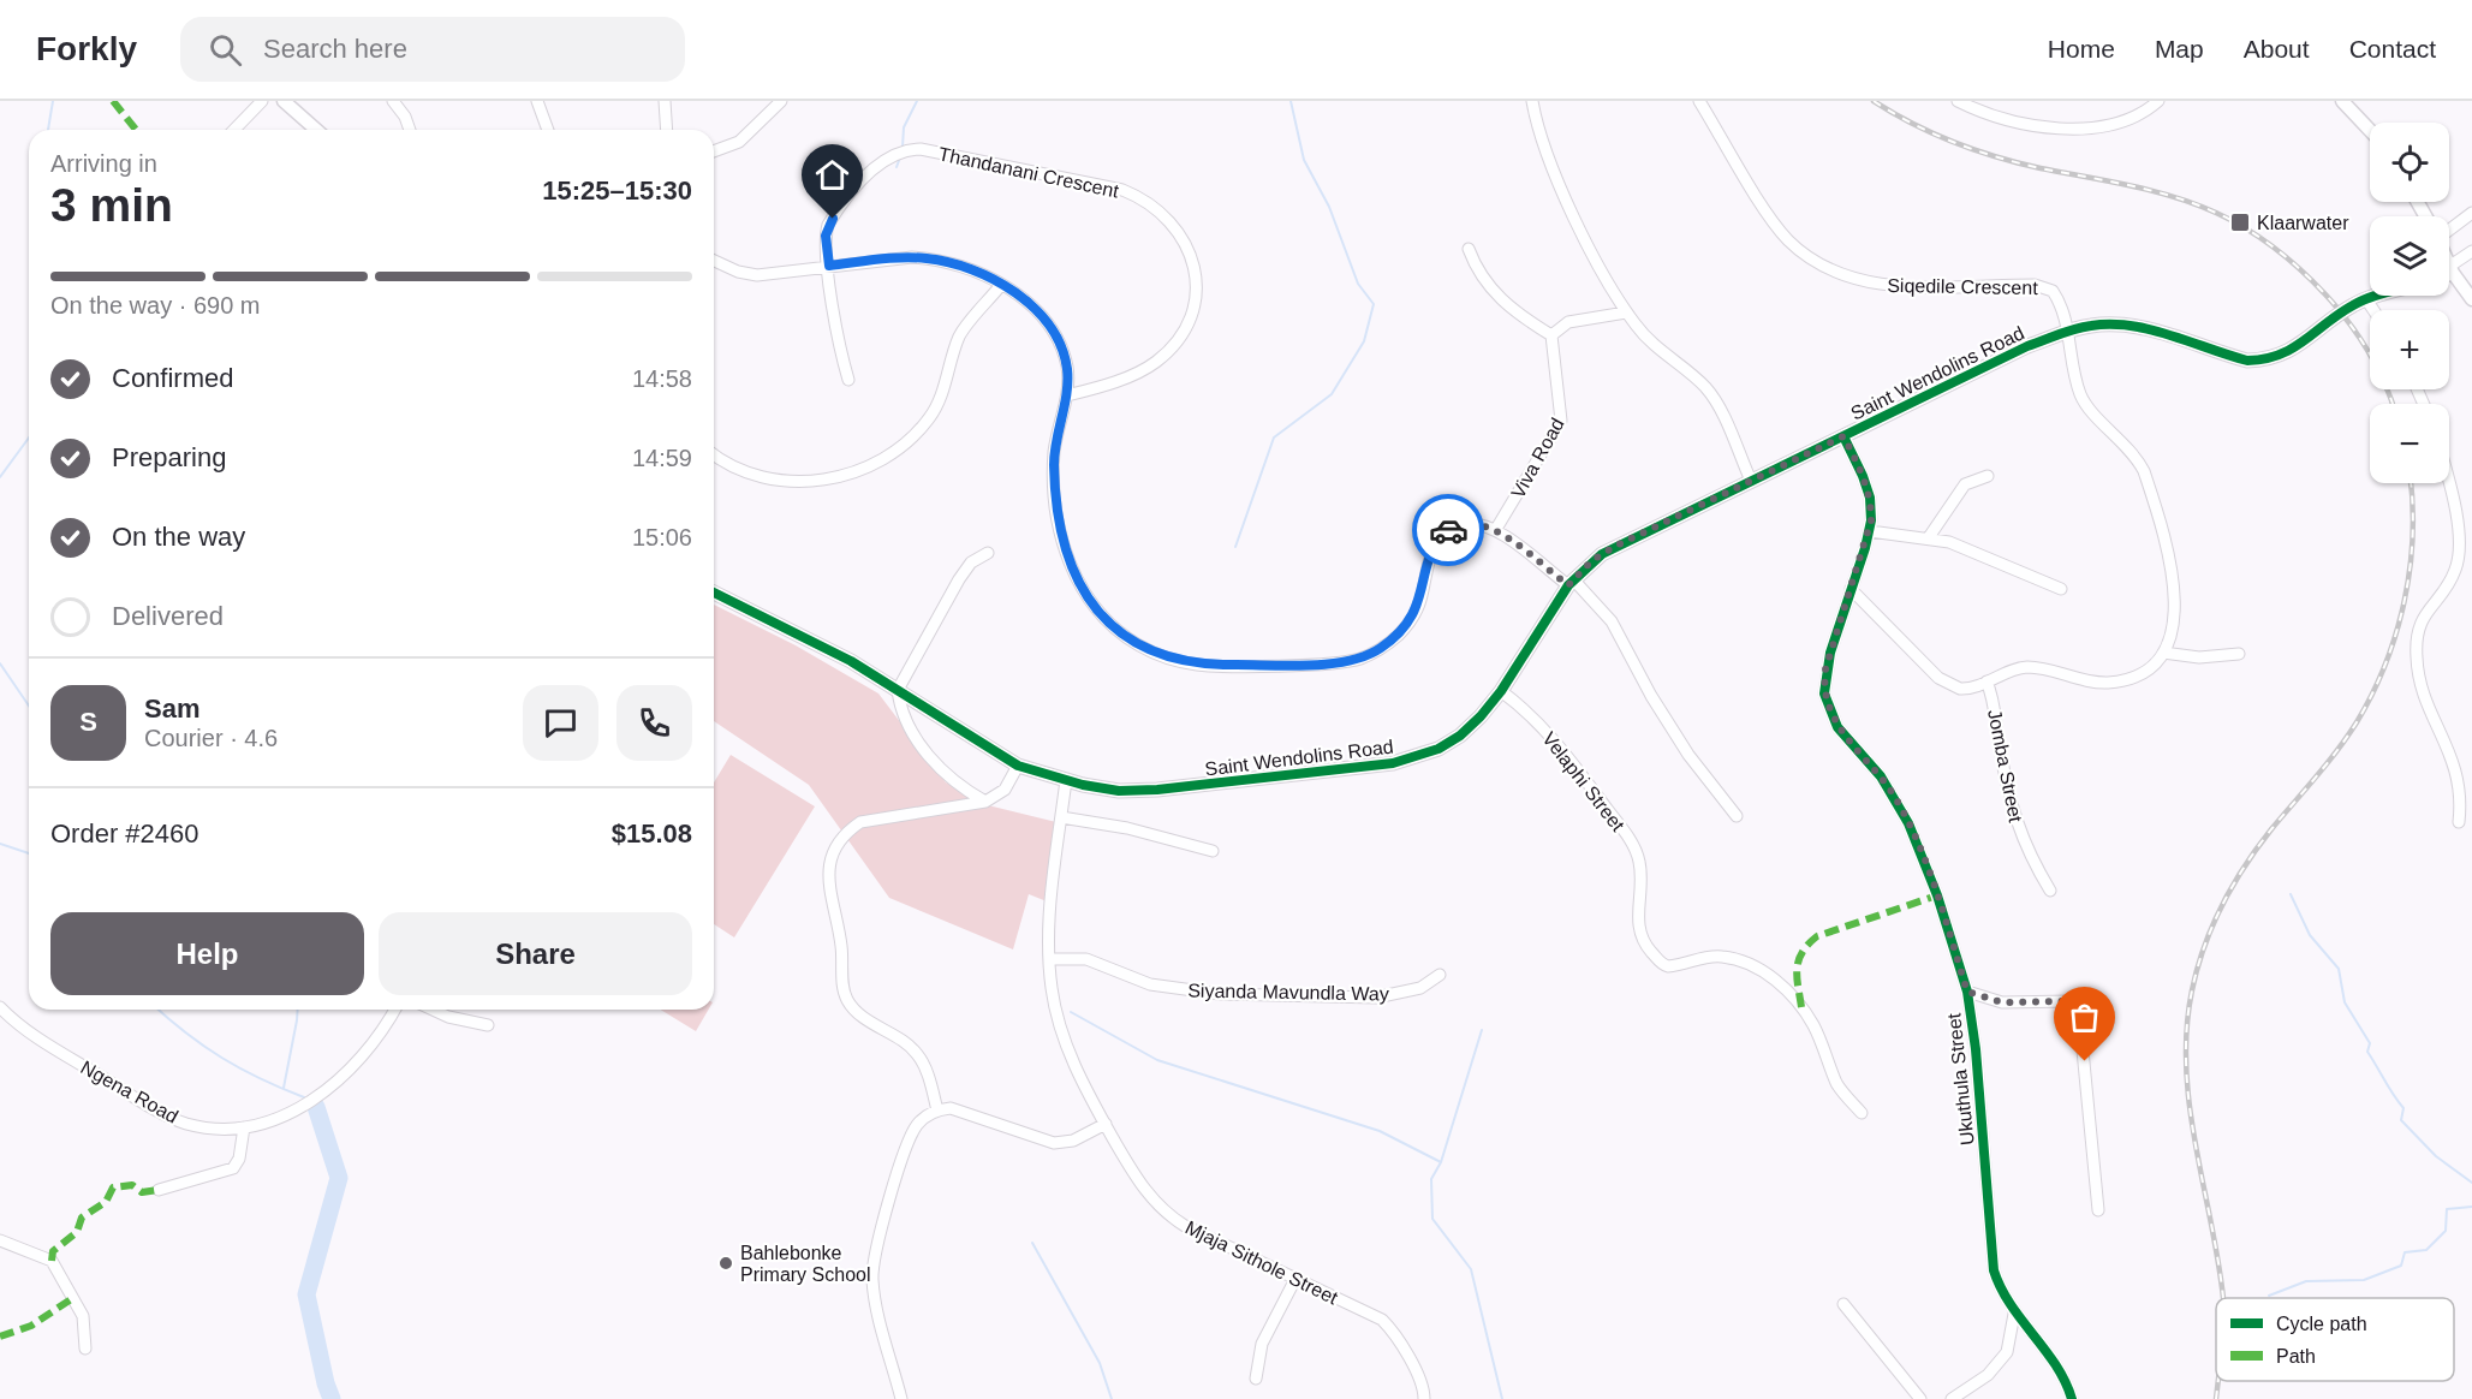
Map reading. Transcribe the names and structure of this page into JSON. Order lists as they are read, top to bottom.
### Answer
{
  "streets": {
    "street": [
      "Thandanani Crescent",
      "Siqedile Crescent",
      "Saint Wendolins Road",
      "Viva Road",
      "Jomba Street",
      "Velaphi Street",
      "Siyanda Mavundla Way",
      "Ukuthula Street",
      "Ngena Road",
      "Mjaja Sithole Street"
    ]
  },
  "crossings": [
    ["Siqedile Crescent", "Saint Wendolins Road"],
    ["Saint Wendolins Road", "Velaphi Street"],
    ["Saint Wendolins Road", "Ukuthula Street"],
    ["Saint Wendolins Road", "Mjaja Sithole Street"],
    ["Jomba Street", "Ukuthula Street"],
    ["Siyanda Mavundla Way", "Mjaja Sithole Street"]
  ],
  "places": {
    "transit": ["Klaarwater"],
    "other": ["Bahlebonke Primary School"]
  },
  "legend": ["Cycle path", "Path"],
  "page": {
    "header": "Forkly",
    "search": "Search here",
    "nav": [
      "Home",
      "Map",
      "About",
      "Contact"
    ],
    "map_buttons": ["+", "−"],
    "heading": ["3 min", "Arriving in", "15:25–15:30"],
    "panel": [
      "Sam",
      "Courier · 4.6",
      "Order #2460",
      "$15.08"
    ],
    "bar": "On the way · 690 m",
    "list": [
      ["Confirmed", "14:58"],
      ["Preparing", "14:59"],
      ["On the way", "15:06"],
      "Delivered"
    ],
    "round": "S",
    "buttons": ["Help", "Share"]
  }
}
